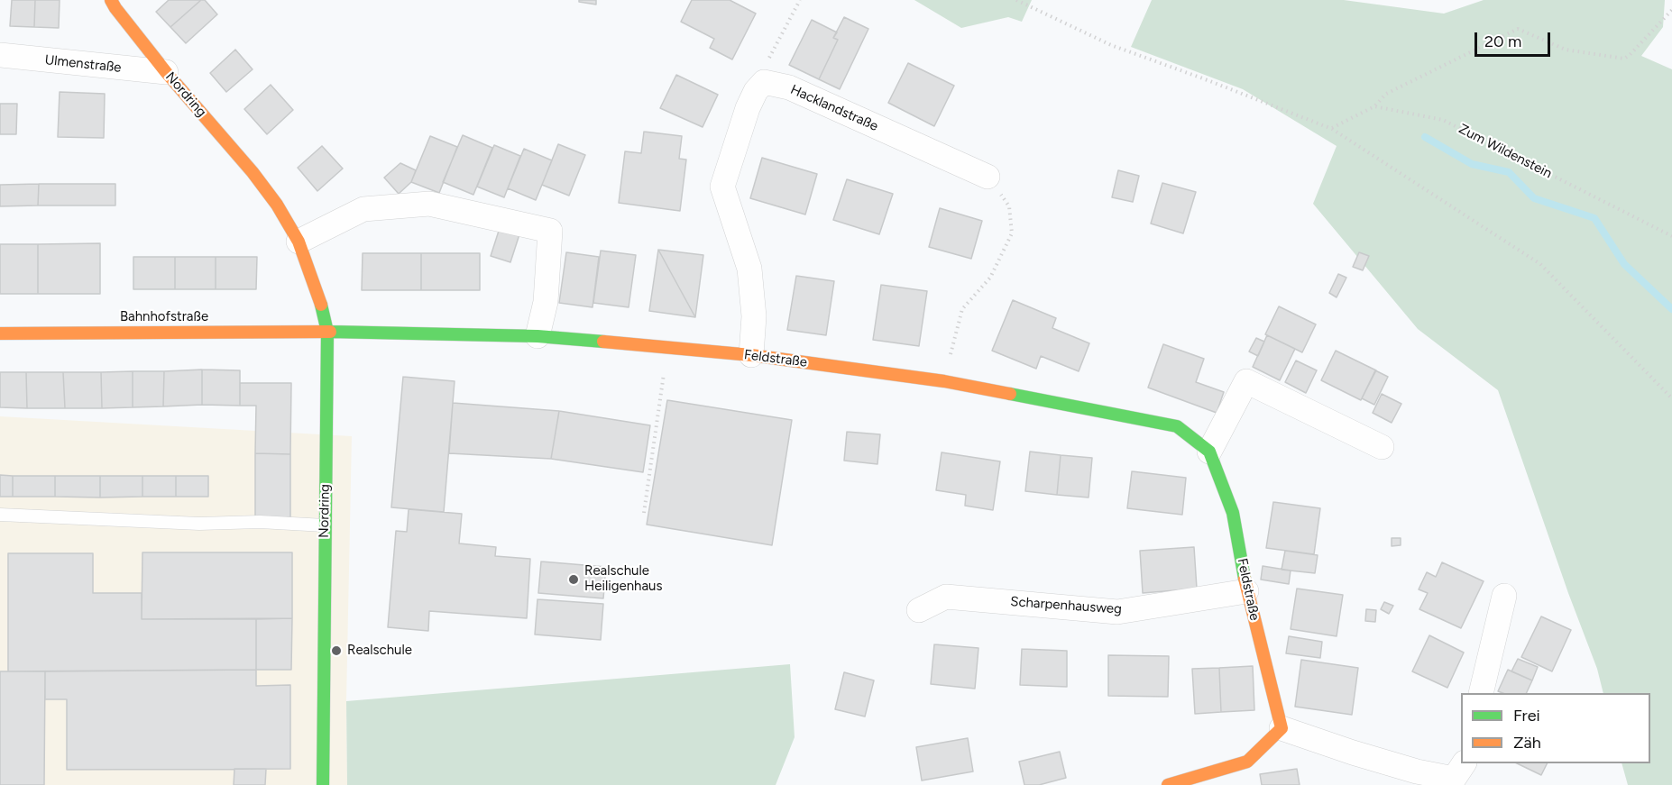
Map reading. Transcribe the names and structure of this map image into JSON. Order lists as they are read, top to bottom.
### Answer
{
  "streets": {
    "street": [
      "Ulmenstraße",
      "Nordring",
      "Hacklandstraße",
      "Bahnhofstraße",
      "Feldstraße",
      "Scharpenhausweg"
    ],
    "path": ["Zum Wildenstein"]
  },
  "crossings": [
    ["Ulmenstraße", "Nordring"],
    ["Nordring", "Bahnhofstraße"],
    ["Nordring", "Feldstraße"],
    ["Bahnhofstraße", "Feldstraße"],
    ["Feldstraße", "Scharpenhausweg"]
  ],
  "places": ["Realschule Heiligenhaus", "Realschule"],
  "legend": ["Frei", "Zäh"],
  "scale_bar": "20 m"
}
